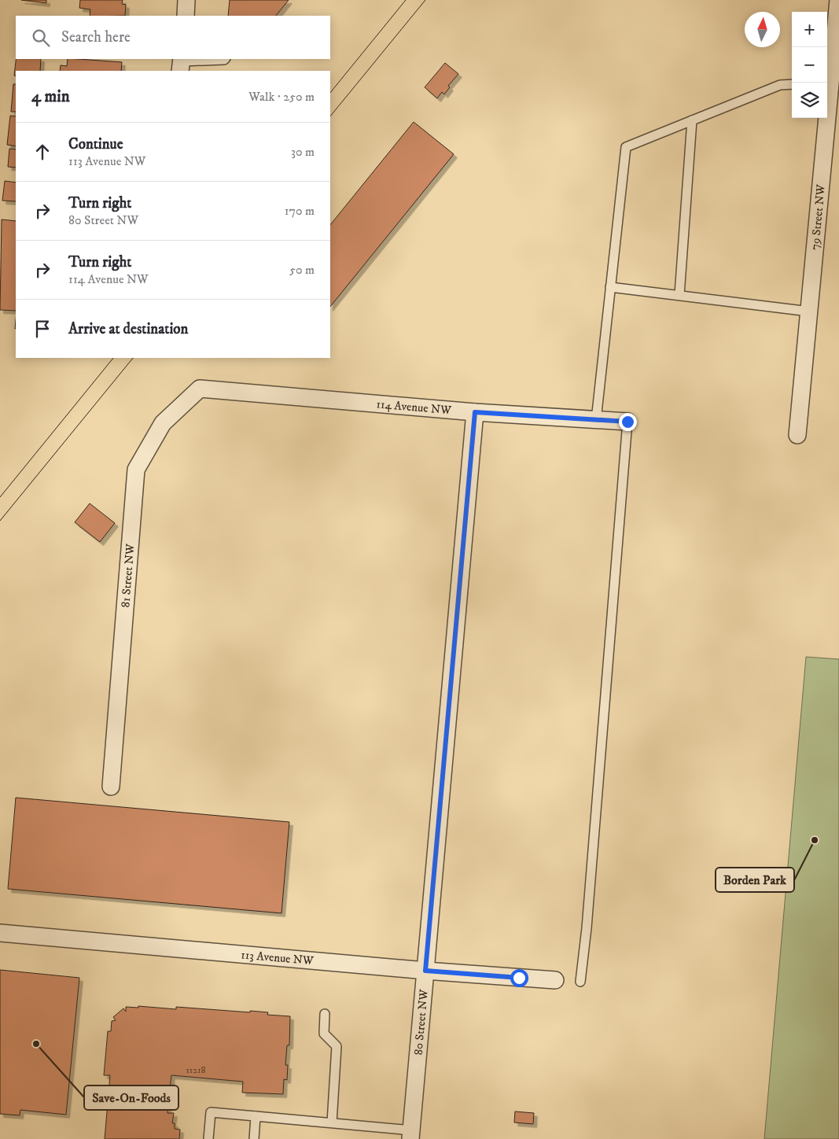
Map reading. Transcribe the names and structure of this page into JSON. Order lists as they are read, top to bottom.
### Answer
{
  "streets": {
    "street": [
      "79 Street NW",
      "114 Avenue NW",
      "81 Street NW",
      "113 Avenue NW",
      "80 Street NW"
    ]
  },
  "crossings": [
    ["114 Avenue NW", "81 Street NW"],
    ["114 Avenue NW", "80 Street NW"],
    ["113 Avenue NW", "80 Street NW"]
  ],
  "places": ["Borden Park", "Save-On-Foods"],
  "house_numbers": ["11218"],
  "north": "top",
  "page": {
    "map_buttons": ["+", "−"],
    "search": "Search here",
    "heading": ["4 min", "Walk · 250 m"],
    "list": [
      ["Continue", "113 Avenue NW", "30 m"],
      ["Turn right", "80 Street NW", "170 m"],
      ["Turn right", "114 Avenue NW", "50 m"],
      "Arrive at destination"
    ]
  }
}
